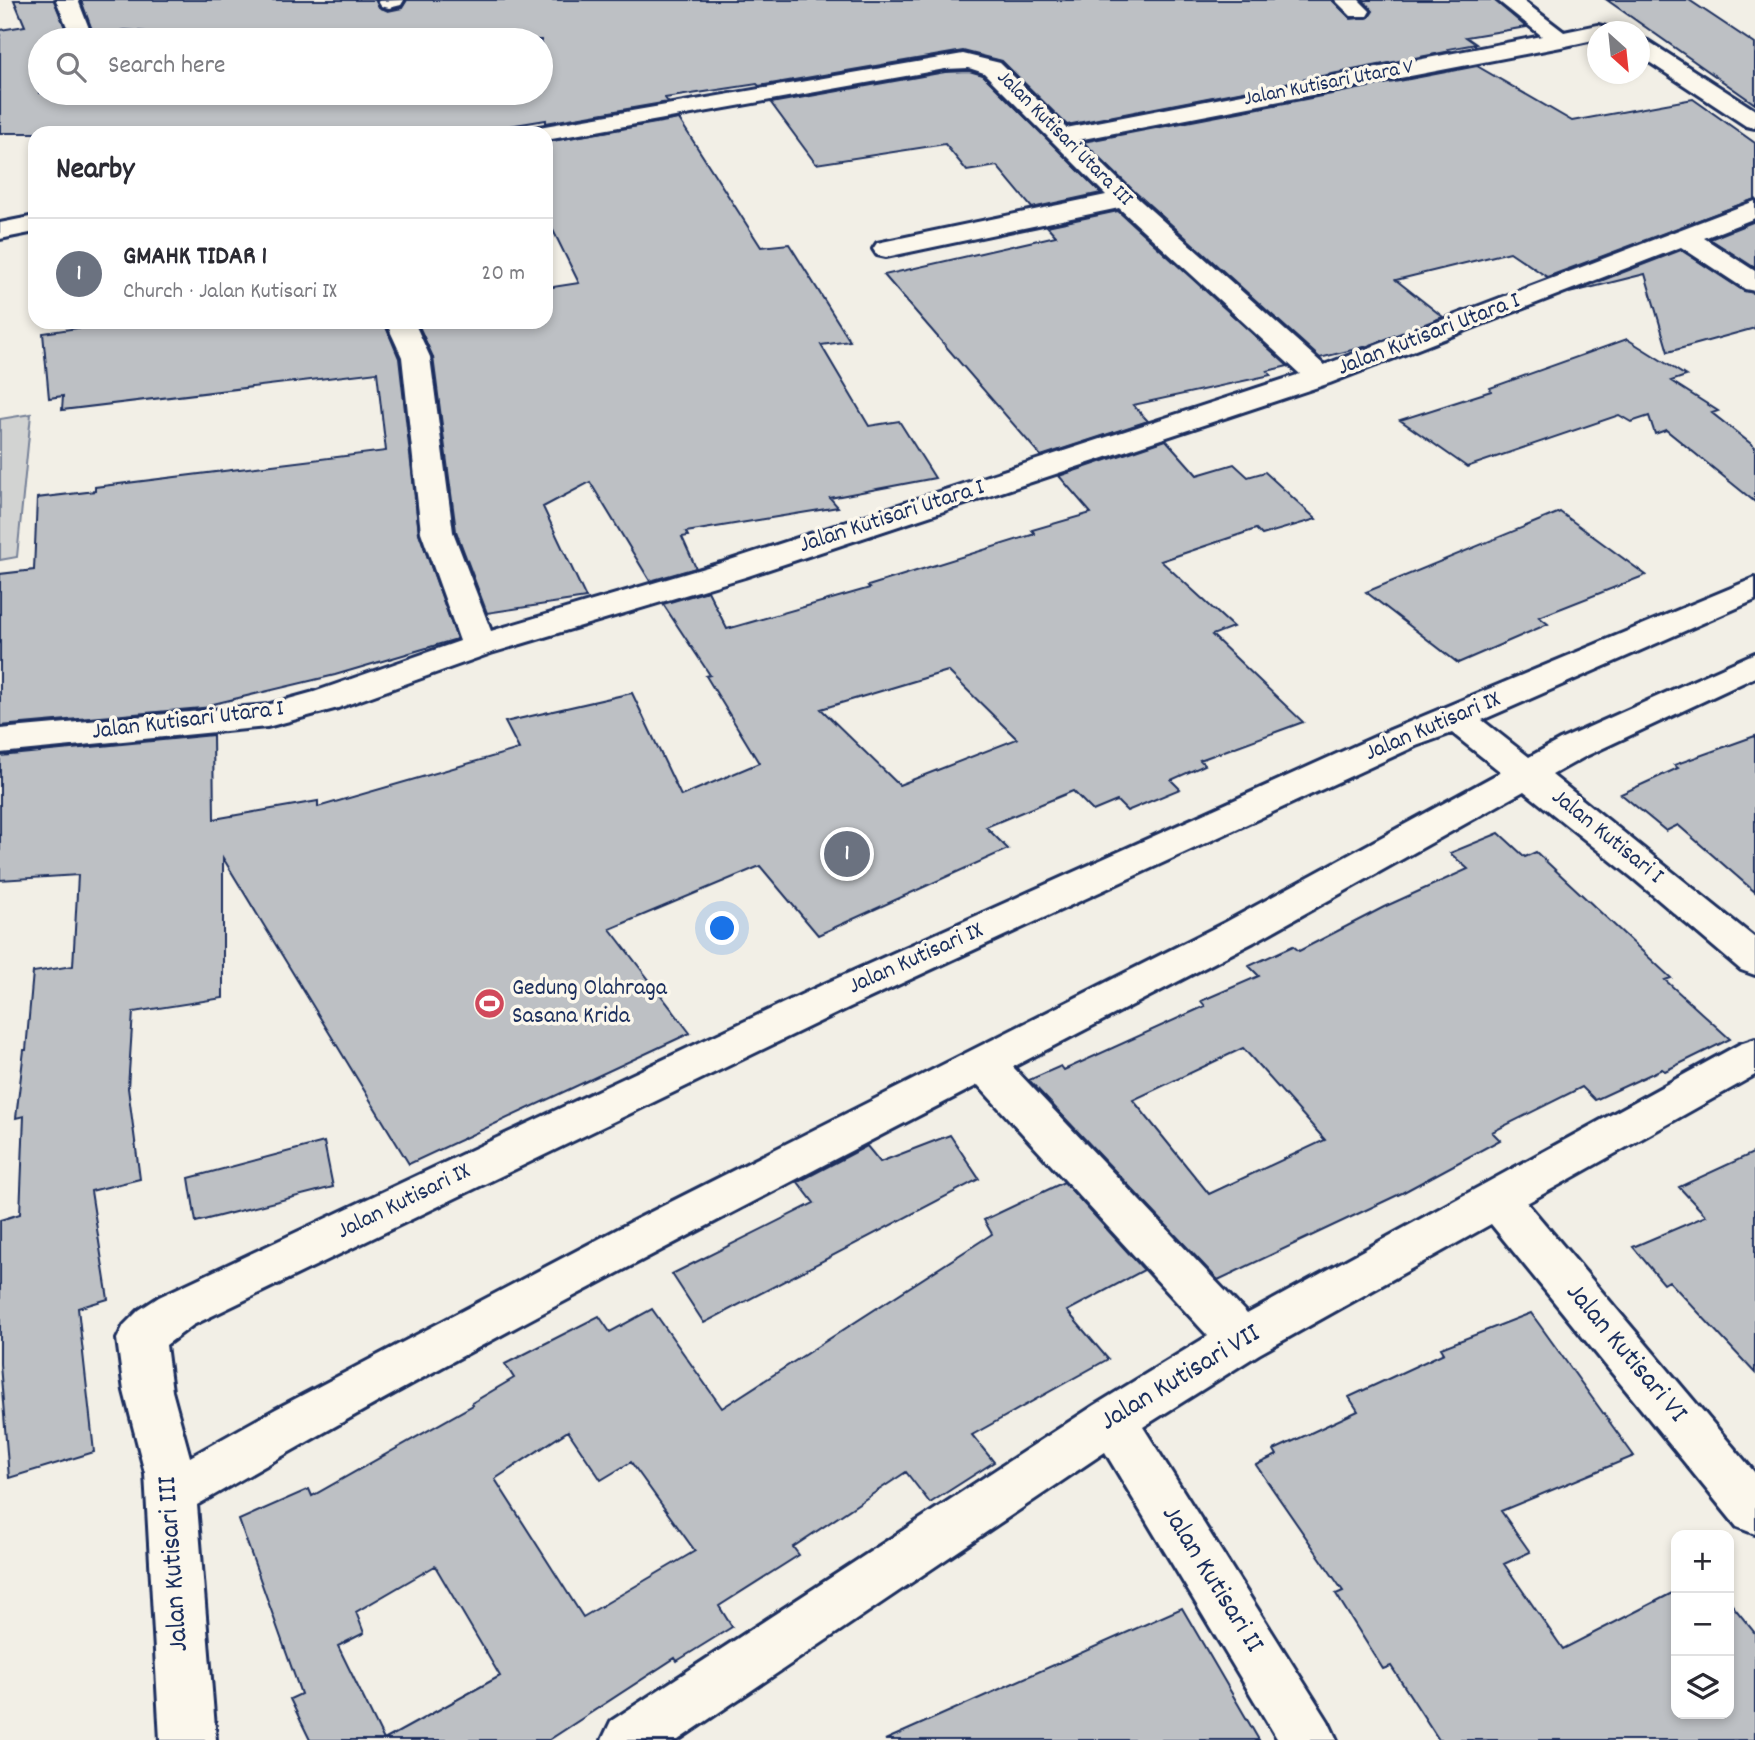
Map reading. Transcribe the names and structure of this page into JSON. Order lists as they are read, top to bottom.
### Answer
{
  "streets": {
    "street": [
      "Jalan Kutisari Utara V",
      "Jalan Kutisari Utara III",
      "Jalan Kutisari Utara I",
      "Jalan Kutisari IX",
      "Jalan Kutisari I",
      "Jalan Kutisari VI",
      "Jalan Kutisari VII",
      "Jalan Kutisari III",
      "Jalan Kutisari II"
    ]
  },
  "crossings": [
    ["Jalan Kutisari Utara V", "Jalan Kutisari Utara III"],
    ["Jalan Kutisari Utara III", "Jalan Kutisari Utara I"],
    ["Jalan Kutisari IX", "Jalan Kutisari I"],
    ["Jalan Kutisari IX", "Jalan Kutisari III"],
    ["Jalan Kutisari VI", "Jalan Kutisari VII"],
    ["Jalan Kutisari VII", "Jalan Kutisari II"]
  ],
  "places": {
    "sports": ["Gedung Olahraga Sasana Krida"]
  },
  "north": "bottom right",
  "page": {
    "search": "Search here",
    "heading": "Nearby",
    "list": [
      {
        "mark": "1",
        "name": "GMAHK TIDAR 1",
        "note": "Church · Jalan Kutisari IX",
        "value": "20 m"
      }
    ],
    "pins": "1",
    "map_buttons": ["+", "−"]
  }
}
